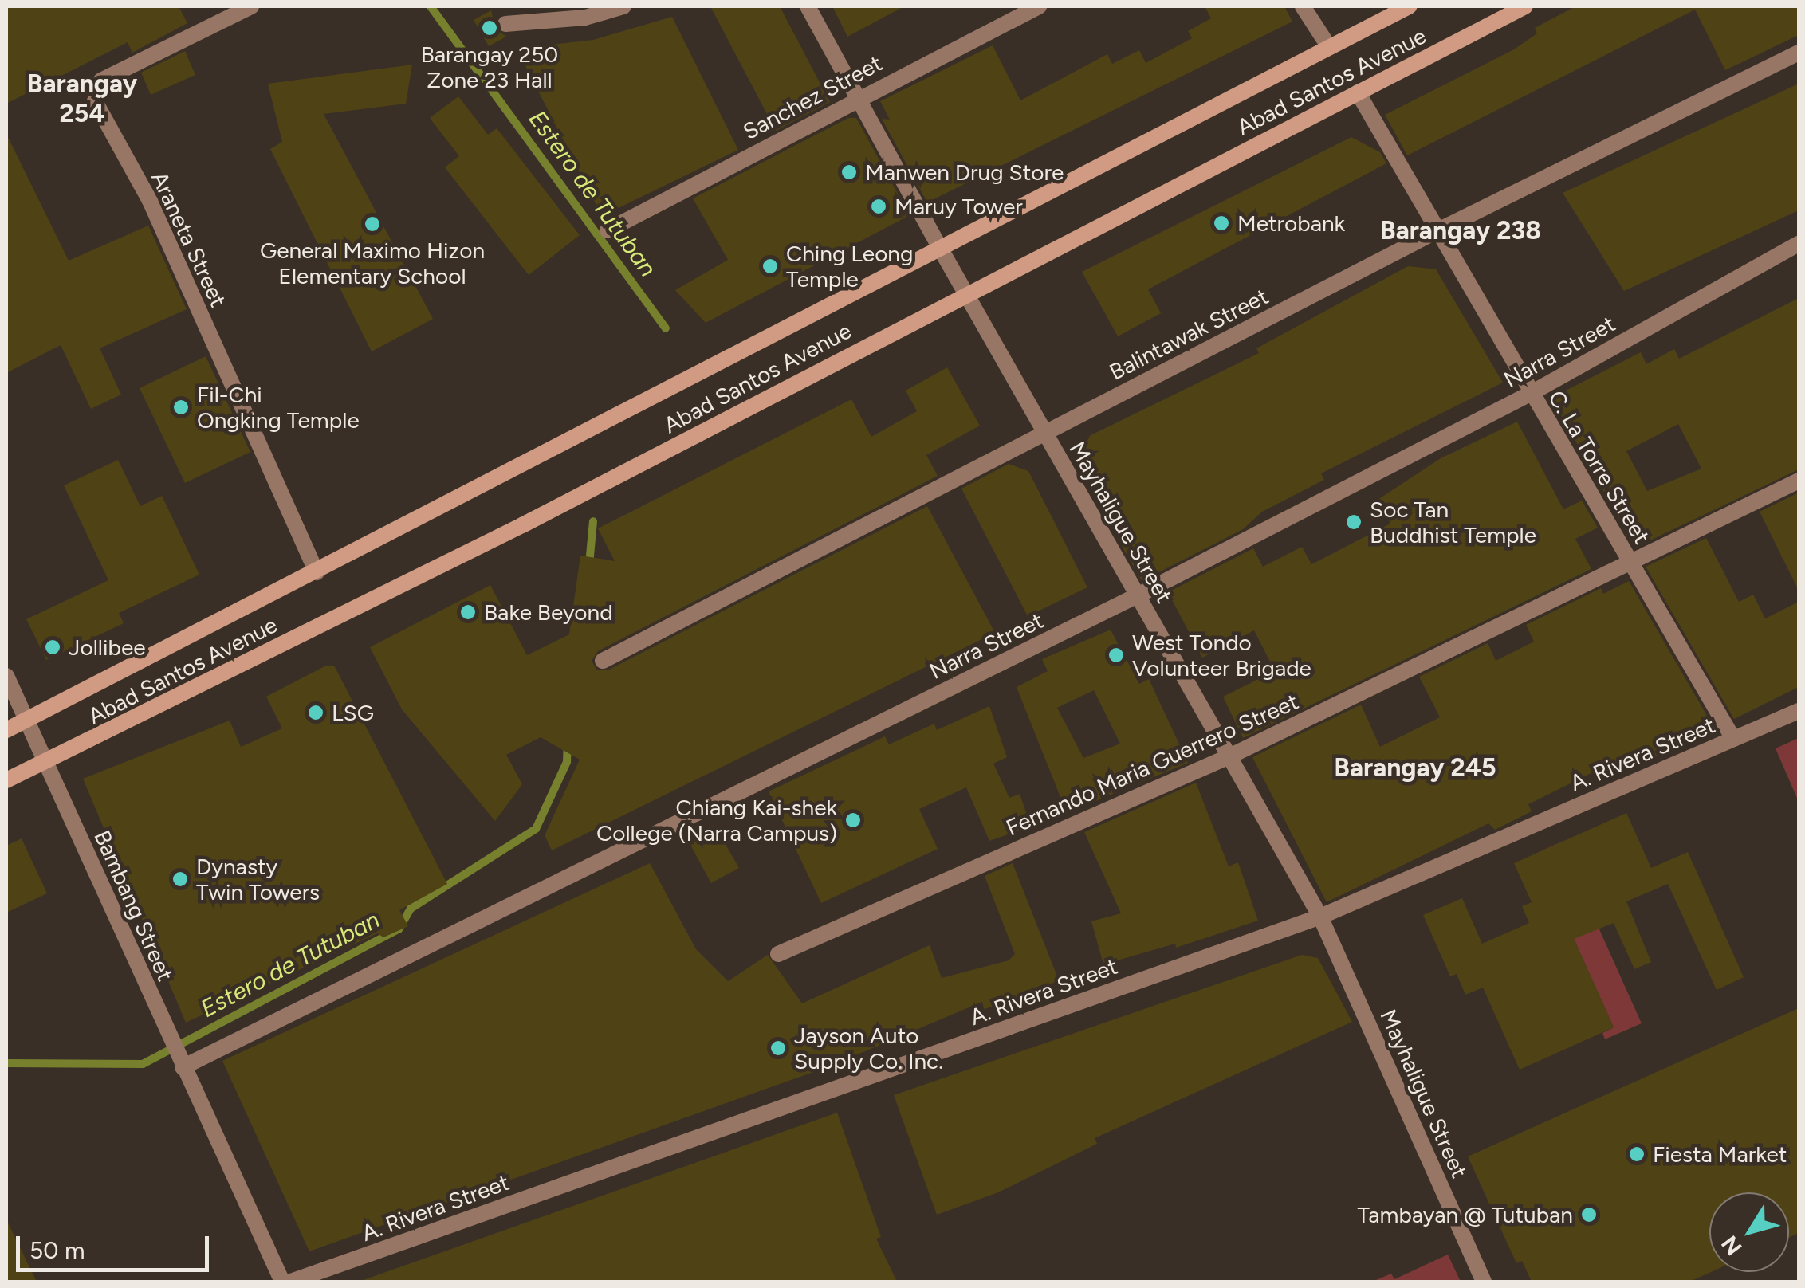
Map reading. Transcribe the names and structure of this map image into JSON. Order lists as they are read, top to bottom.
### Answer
{
  "streets": {
    "main road": ["Abad Santos Avenue"],
    "street": [
      "Sanchez Street",
      "Araneta Street",
      "Balintawak Street",
      "Narra Street",
      "C. La Torre Street",
      "Mayhaligue Street",
      "A. Rivera Street",
      "Fernando Maria Guerrero Street",
      "Bambang Street"
    ]
  },
  "crossings": [
    ["Abad Santos Avenue", "Araneta Street"],
    ["Abad Santos Avenue", "C. La Torre Street"],
    ["Abad Santos Avenue", "Mayhaligue Street"],
    ["Abad Santos Avenue", "Bambang Street"],
    ["Sanchez Street", "Mayhaligue Street"],
    ["Balintawak Street", "C. La Torre Street"],
    ["Balintawak Street", "Mayhaligue Street"],
    ["Narra Street", "C. La Torre Street"],
    ["Narra Street", "Mayhaligue Street"],
    ["Narra Street", "Bambang Street"],
    ["C. La Torre Street", "A. Rivera Street"],
    ["C. La Torre Street", "Fernando Maria Guerrero Street"],
    ["Mayhaligue Street", "A. Rivera Street"],
    ["Mayhaligue Street", "Fernando Maria Guerrero Street"]
  ],
  "districts": ["Barangay 254", "Barangay 238", "Barangay 245"],
  "water": ["Estero de Tutuban"],
  "places": [
    "Barangay 250 Zone 23 Hall",
    "Manwen Drug Store",
    "Maruy Tower",
    "Metrobank",
    "General Maximo Hizon Elementary School",
    "Ching Leong Temple",
    "Fil-Chi Ongking Temple",
    "Soc Tan Buddhist Temple",
    "Bake Beyond",
    "Jollibee",
    "West Tondo Volunteer Brigade",
    "LSG",
    "Chiang Kai-shek College (Narra Campus)",
    "Dynasty Twin Towers",
    "Jayson Auto Supply Co. Inc.",
    "Fiesta Market",
    "Tambayan @ Tutuban"
  ],
  "scale_bar": "50 m",
  "north": "bottom left"
}
